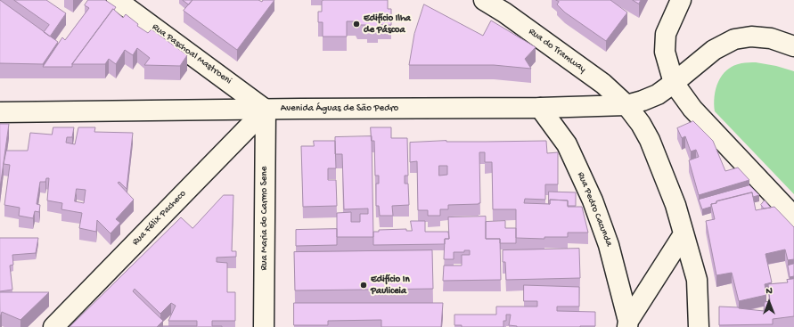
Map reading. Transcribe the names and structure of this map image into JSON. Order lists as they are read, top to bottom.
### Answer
{
  "streets": {
    "street": [
      "Rua do Tramway",
      "Rua Paschoal Mastroeni",
      "Avenida Águas de São Pedro",
      "Rua Pedro Cacunda",
      "Rua Félix Pacheco",
      "Rua Maria do Carmo Sene"
    ]
  },
  "crossings": [
    ["Rua do Tramway", "Avenida Águas de São Pedro"],
    ["Rua Paschoal Mastroeni", "Avenida Águas de São Pedro"],
    ["Rua Paschoal Mastroeni", "Rua Félix Pacheco"],
    ["Rua Paschoal Mastroeni", "Rua Maria do Carmo Sene"],
    ["Avenida Águas de São Pedro", "Rua Pedro Cacunda"],
    ["Avenida Águas de São Pedro", "Rua Félix Pacheco"],
    ["Avenida Águas de São Pedro", "Rua Maria do Carmo Sene"],
    ["Rua Félix Pacheco", "Rua Maria do Carmo Sene"]
  ],
  "places": ["Edifício Ilha de Páscoa", "Edifício In Pauliceia"],
  "north": "top"
}
